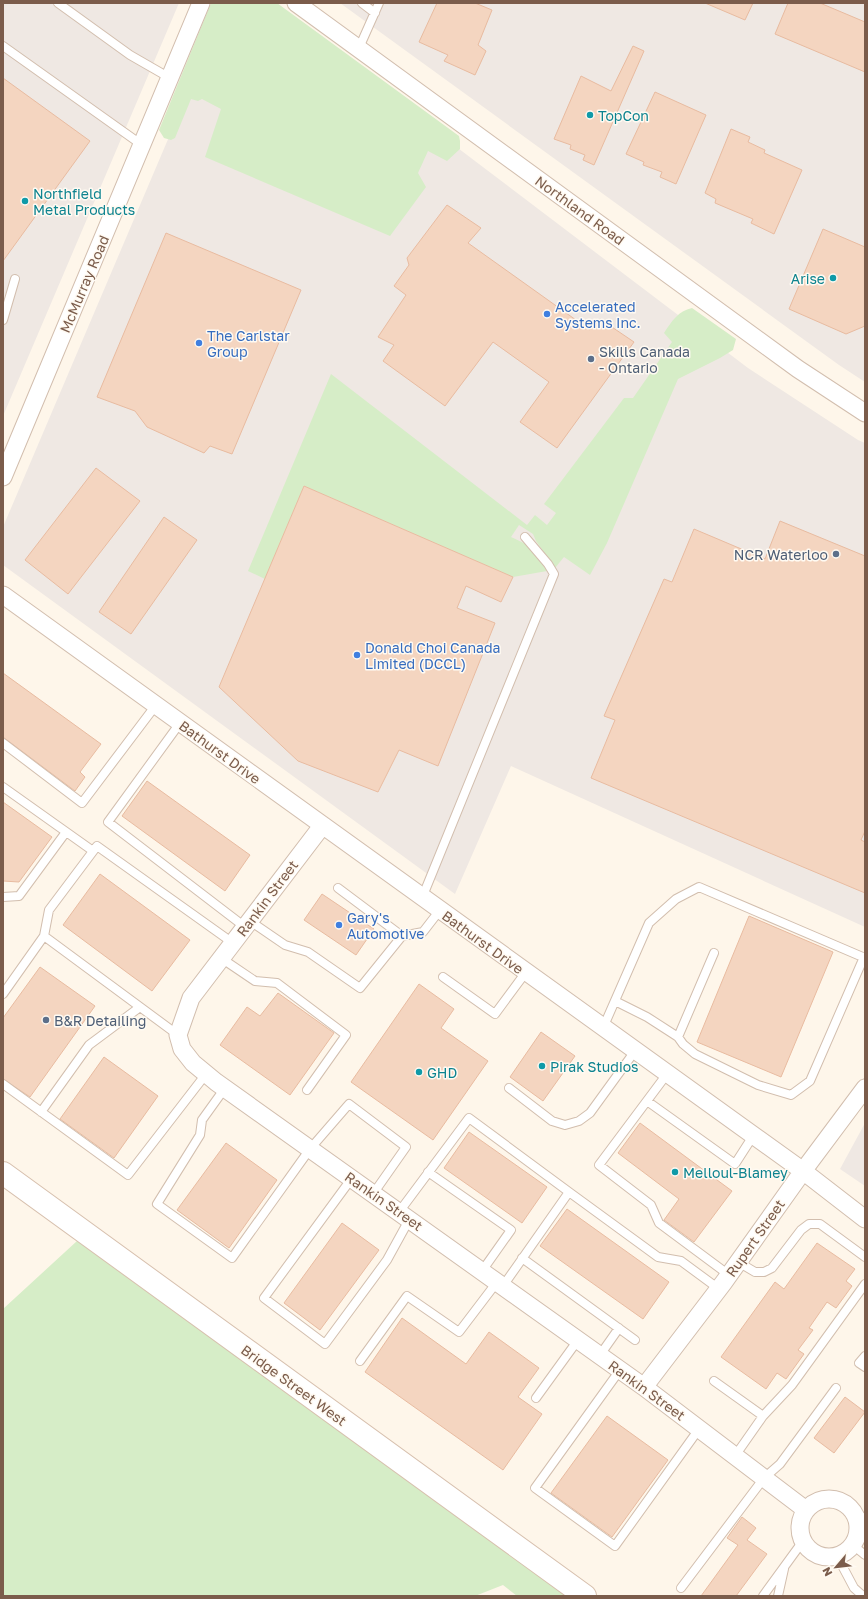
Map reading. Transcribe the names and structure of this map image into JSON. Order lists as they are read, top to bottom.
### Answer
{
  "streets": {
    "street": [
      "Northland Road",
      "McMurray Road",
      "Bathurst Drive",
      "Rankin Street",
      "Rupert Street",
      "Bridge Street West"
    ]
  },
  "crossings": [
    ["Bathurst Drive", "Rankin Street"],
    ["Bathurst Drive", "Rupert Street"],
    ["Rankin Street", "Rupert Street"]
  ],
  "places": [
    "TopCon",
    "Northfield Metal Products",
    "Arise",
    "Accelerated Systems Inc.",
    "The Carlstar Group",
    "Skills Canada - Ontario",
    "NCR Waterloo",
    "Donald Choi Canada Limited (DCCL)",
    "Gary's Automotive",
    "B&R Detailing",
    "Pirak Studios",
    "GHD",
    "Melloul-Blamey"
  ],
  "north": "bottom left"
}
